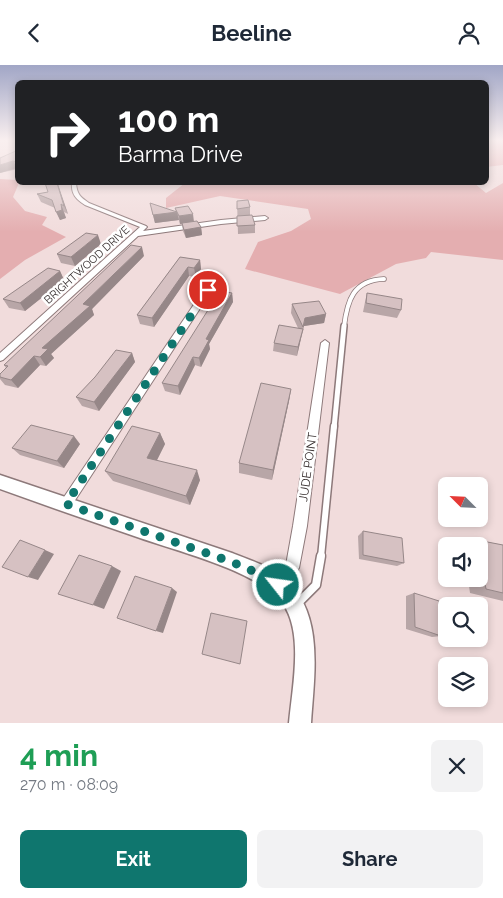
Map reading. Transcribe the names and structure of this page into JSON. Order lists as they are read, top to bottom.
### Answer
{
  "streets": {
    "street": ["BRIGHTWOOD DRIVE", "JUDE POINT"]
  },
  "north": "top left",
  "page": {
    "header": "Beeline",
    "turn": ["100 m", "Barma Drive"],
    "heading": ["4 min", "270 m · 08:09"],
    "buttons": ["Exit", "Share"]
  }
}
